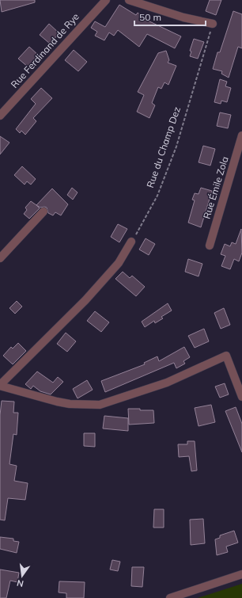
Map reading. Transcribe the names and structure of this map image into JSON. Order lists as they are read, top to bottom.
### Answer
{
  "streets": {
    "street": ["Rue Ferdinand de Rye", "Rue Émile Zola"],
    "path": ["Rue du Champ Dez"]
  },
  "scale_bar": "50 m",
  "north": "bottom"
}
